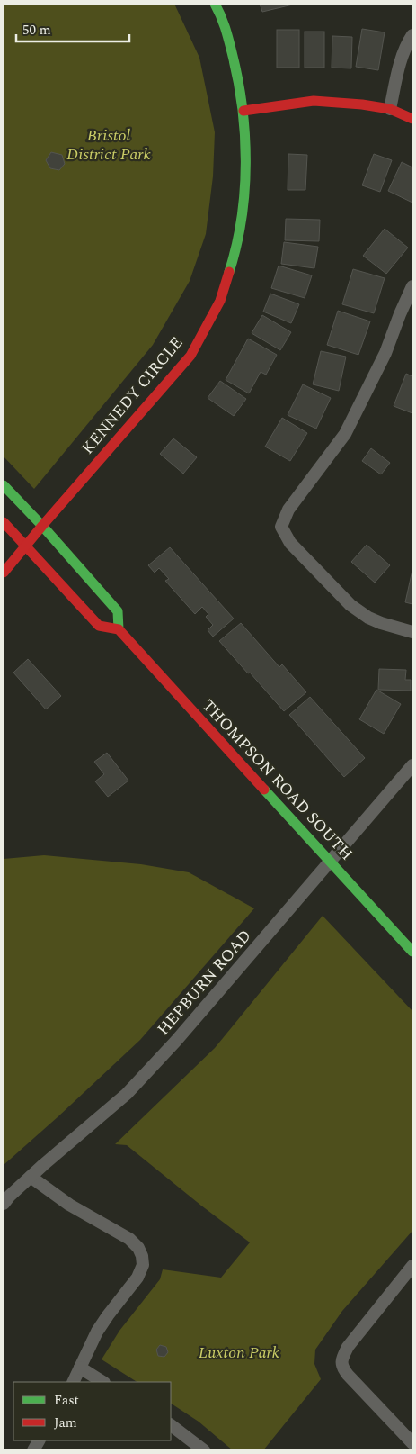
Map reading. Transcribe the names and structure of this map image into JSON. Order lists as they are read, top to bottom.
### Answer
{
  "streets": {
    "street": ["KENNEDY CIRCLE", "THOMPSON ROAD SOUTH", "HEPBURN ROAD"]
  },
  "crossings": [
    ["THOMPSON ROAD SOUTH", "HEPBURN ROAD"]
  ],
  "parks": ["Bristol District Park", "Luxton Park"],
  "legend": ["Fast", "Jam"],
  "scale_bar": "50 m"
}
